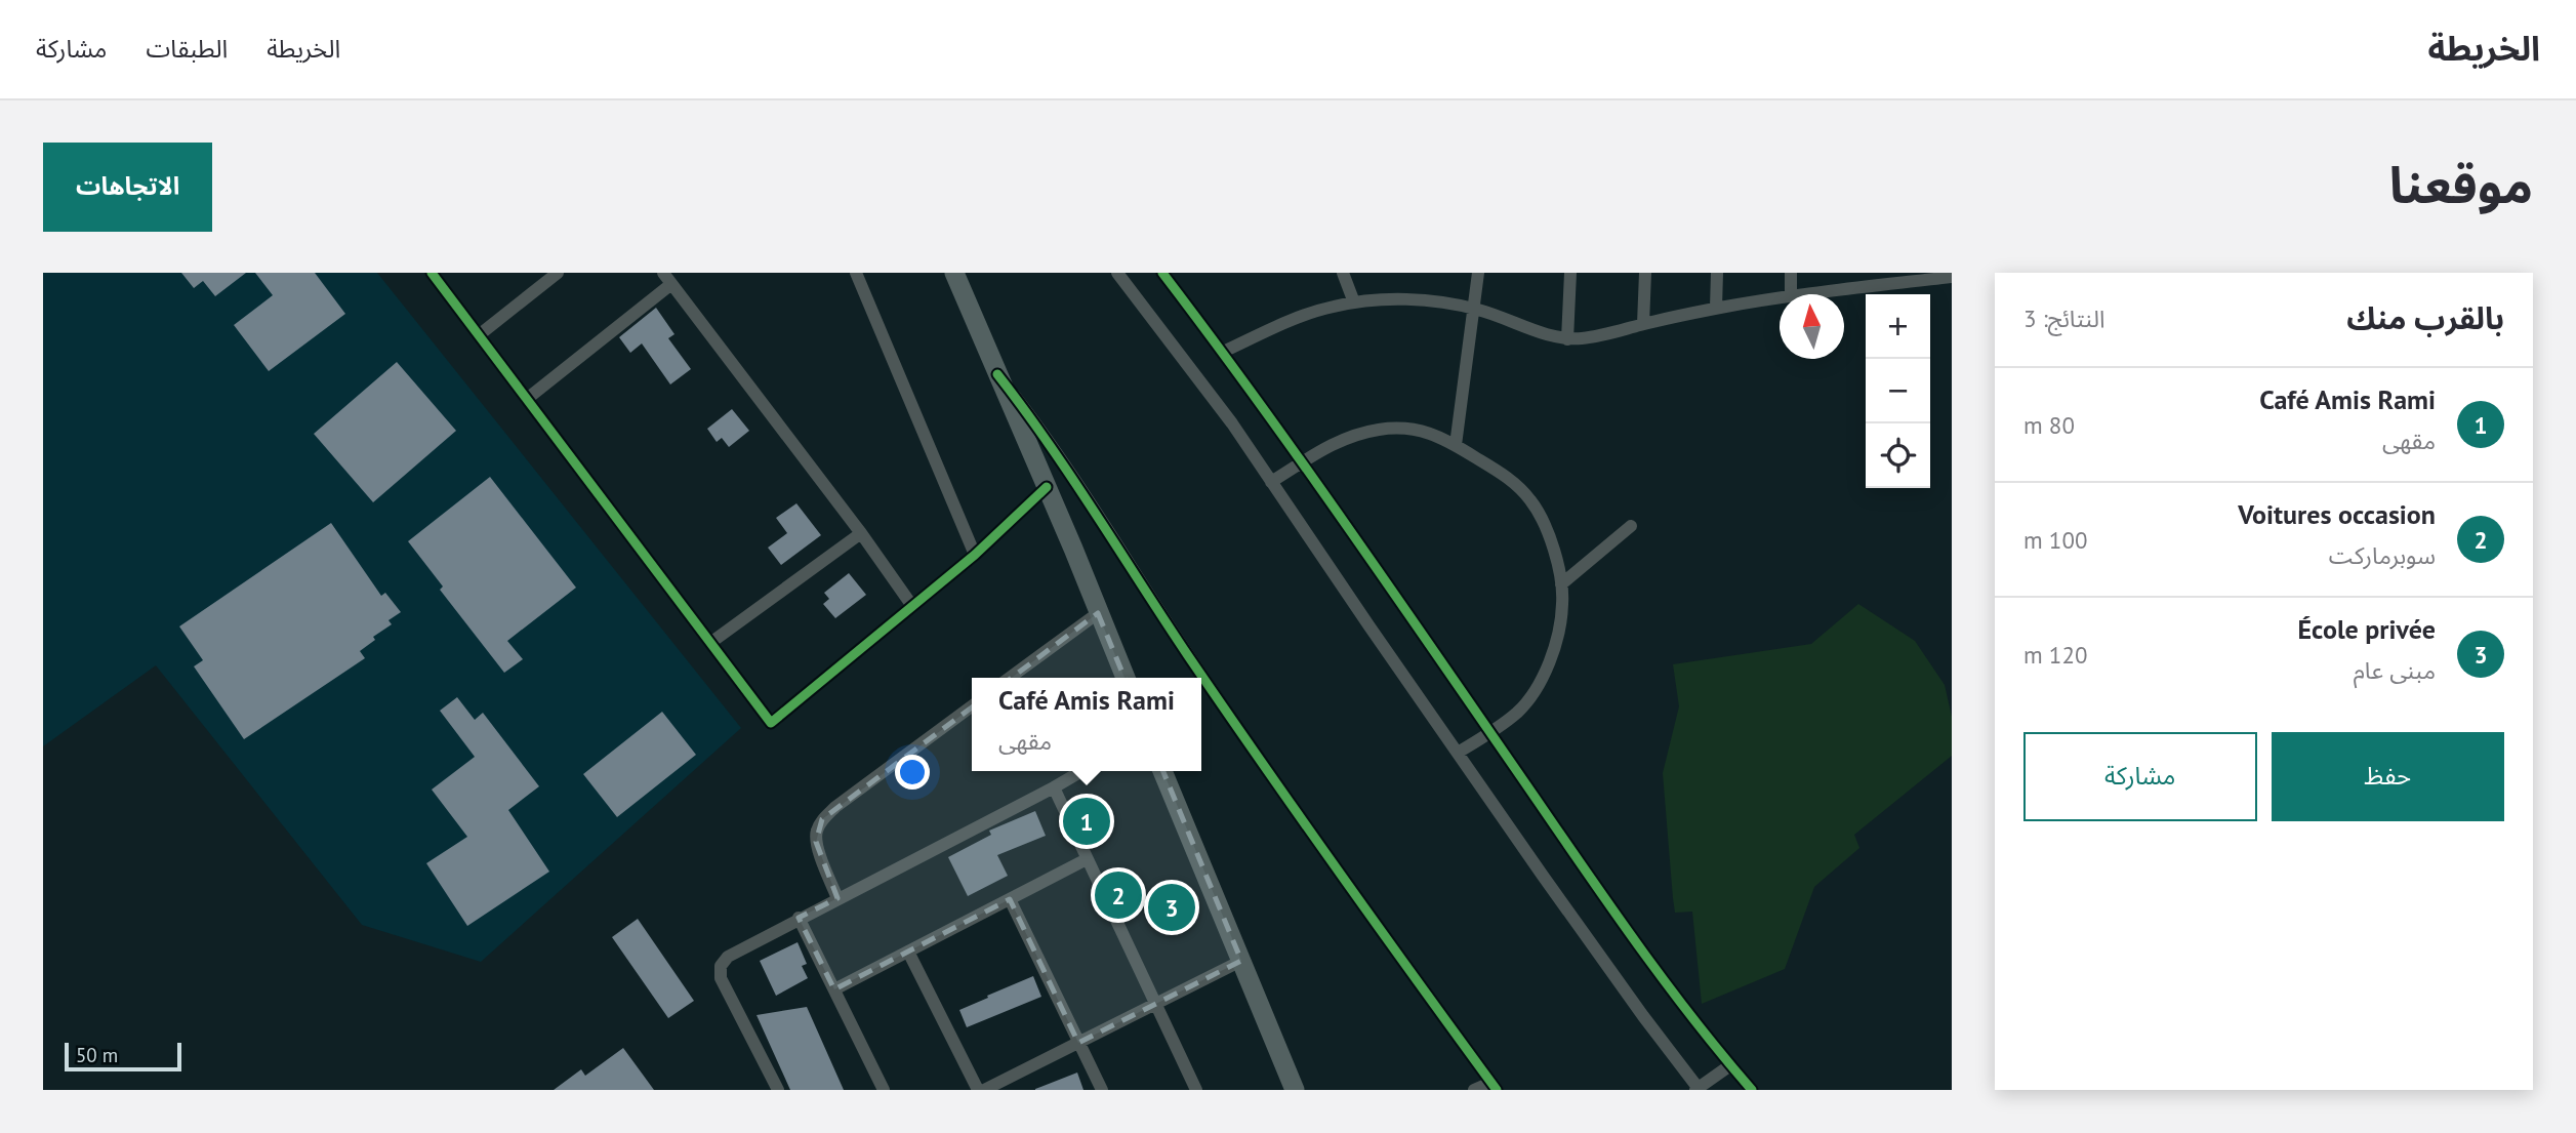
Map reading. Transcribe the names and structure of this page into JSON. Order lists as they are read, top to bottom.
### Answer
{
  "scale_bar": "50 m",
  "north": "top",
  "page": {
    "header": "الخريطة",
    "nav": ["الخريطة", "الطبقات", "مشاركة"],
    "title": "موقعنا",
    "buttons": [
      "الاتجاهات",
      ["حفظ", "مشاركة"]
    ],
    "heading": ["بالقرب منك", "النتائج: 3"],
    "map_buttons": ["+", "−"],
    "list": [
      {
        "mark": "1",
        "name": "Café Amis Rami",
        "note": "مقهى",
        "value": "80 m"
      },
      {
        "mark": "2",
        "name": "Voitures occasion",
        "note": "سوبرماركت",
        "value": "100 m"
      },
      {
        "mark": "3",
        "name": "École privée",
        "note": "مبنى عام",
        "value": "120 m"
      }
    ],
    "popup": ["Café Amis Rami", "مقهى"],
    "pins": ["1", "2", "3"],
    "scale": "50 m"
  }
}
